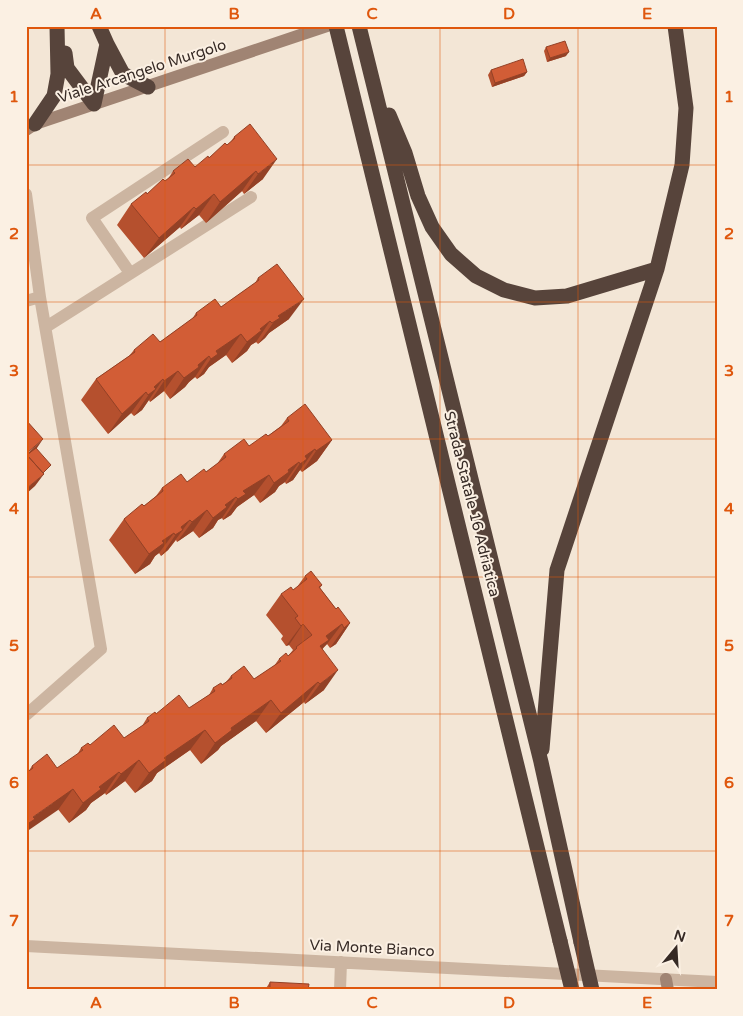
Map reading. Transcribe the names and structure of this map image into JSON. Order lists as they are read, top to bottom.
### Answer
{
  "streets": {
    "highway": ["Strada Statale 16 Adriatica"],
    "main road": ["Viale Arcangelo Murgolo"],
    "street": ["Via Monte Bianco"]
  },
  "north": "top",
  "grid": {
    "columns": [
      "A",
      "B",
      "C",
      "D",
      "E"
    ],
    "rows": [
      "1",
      "2",
      "3",
      "4",
      "5",
      "6",
      "7"
    ]
  }
}
